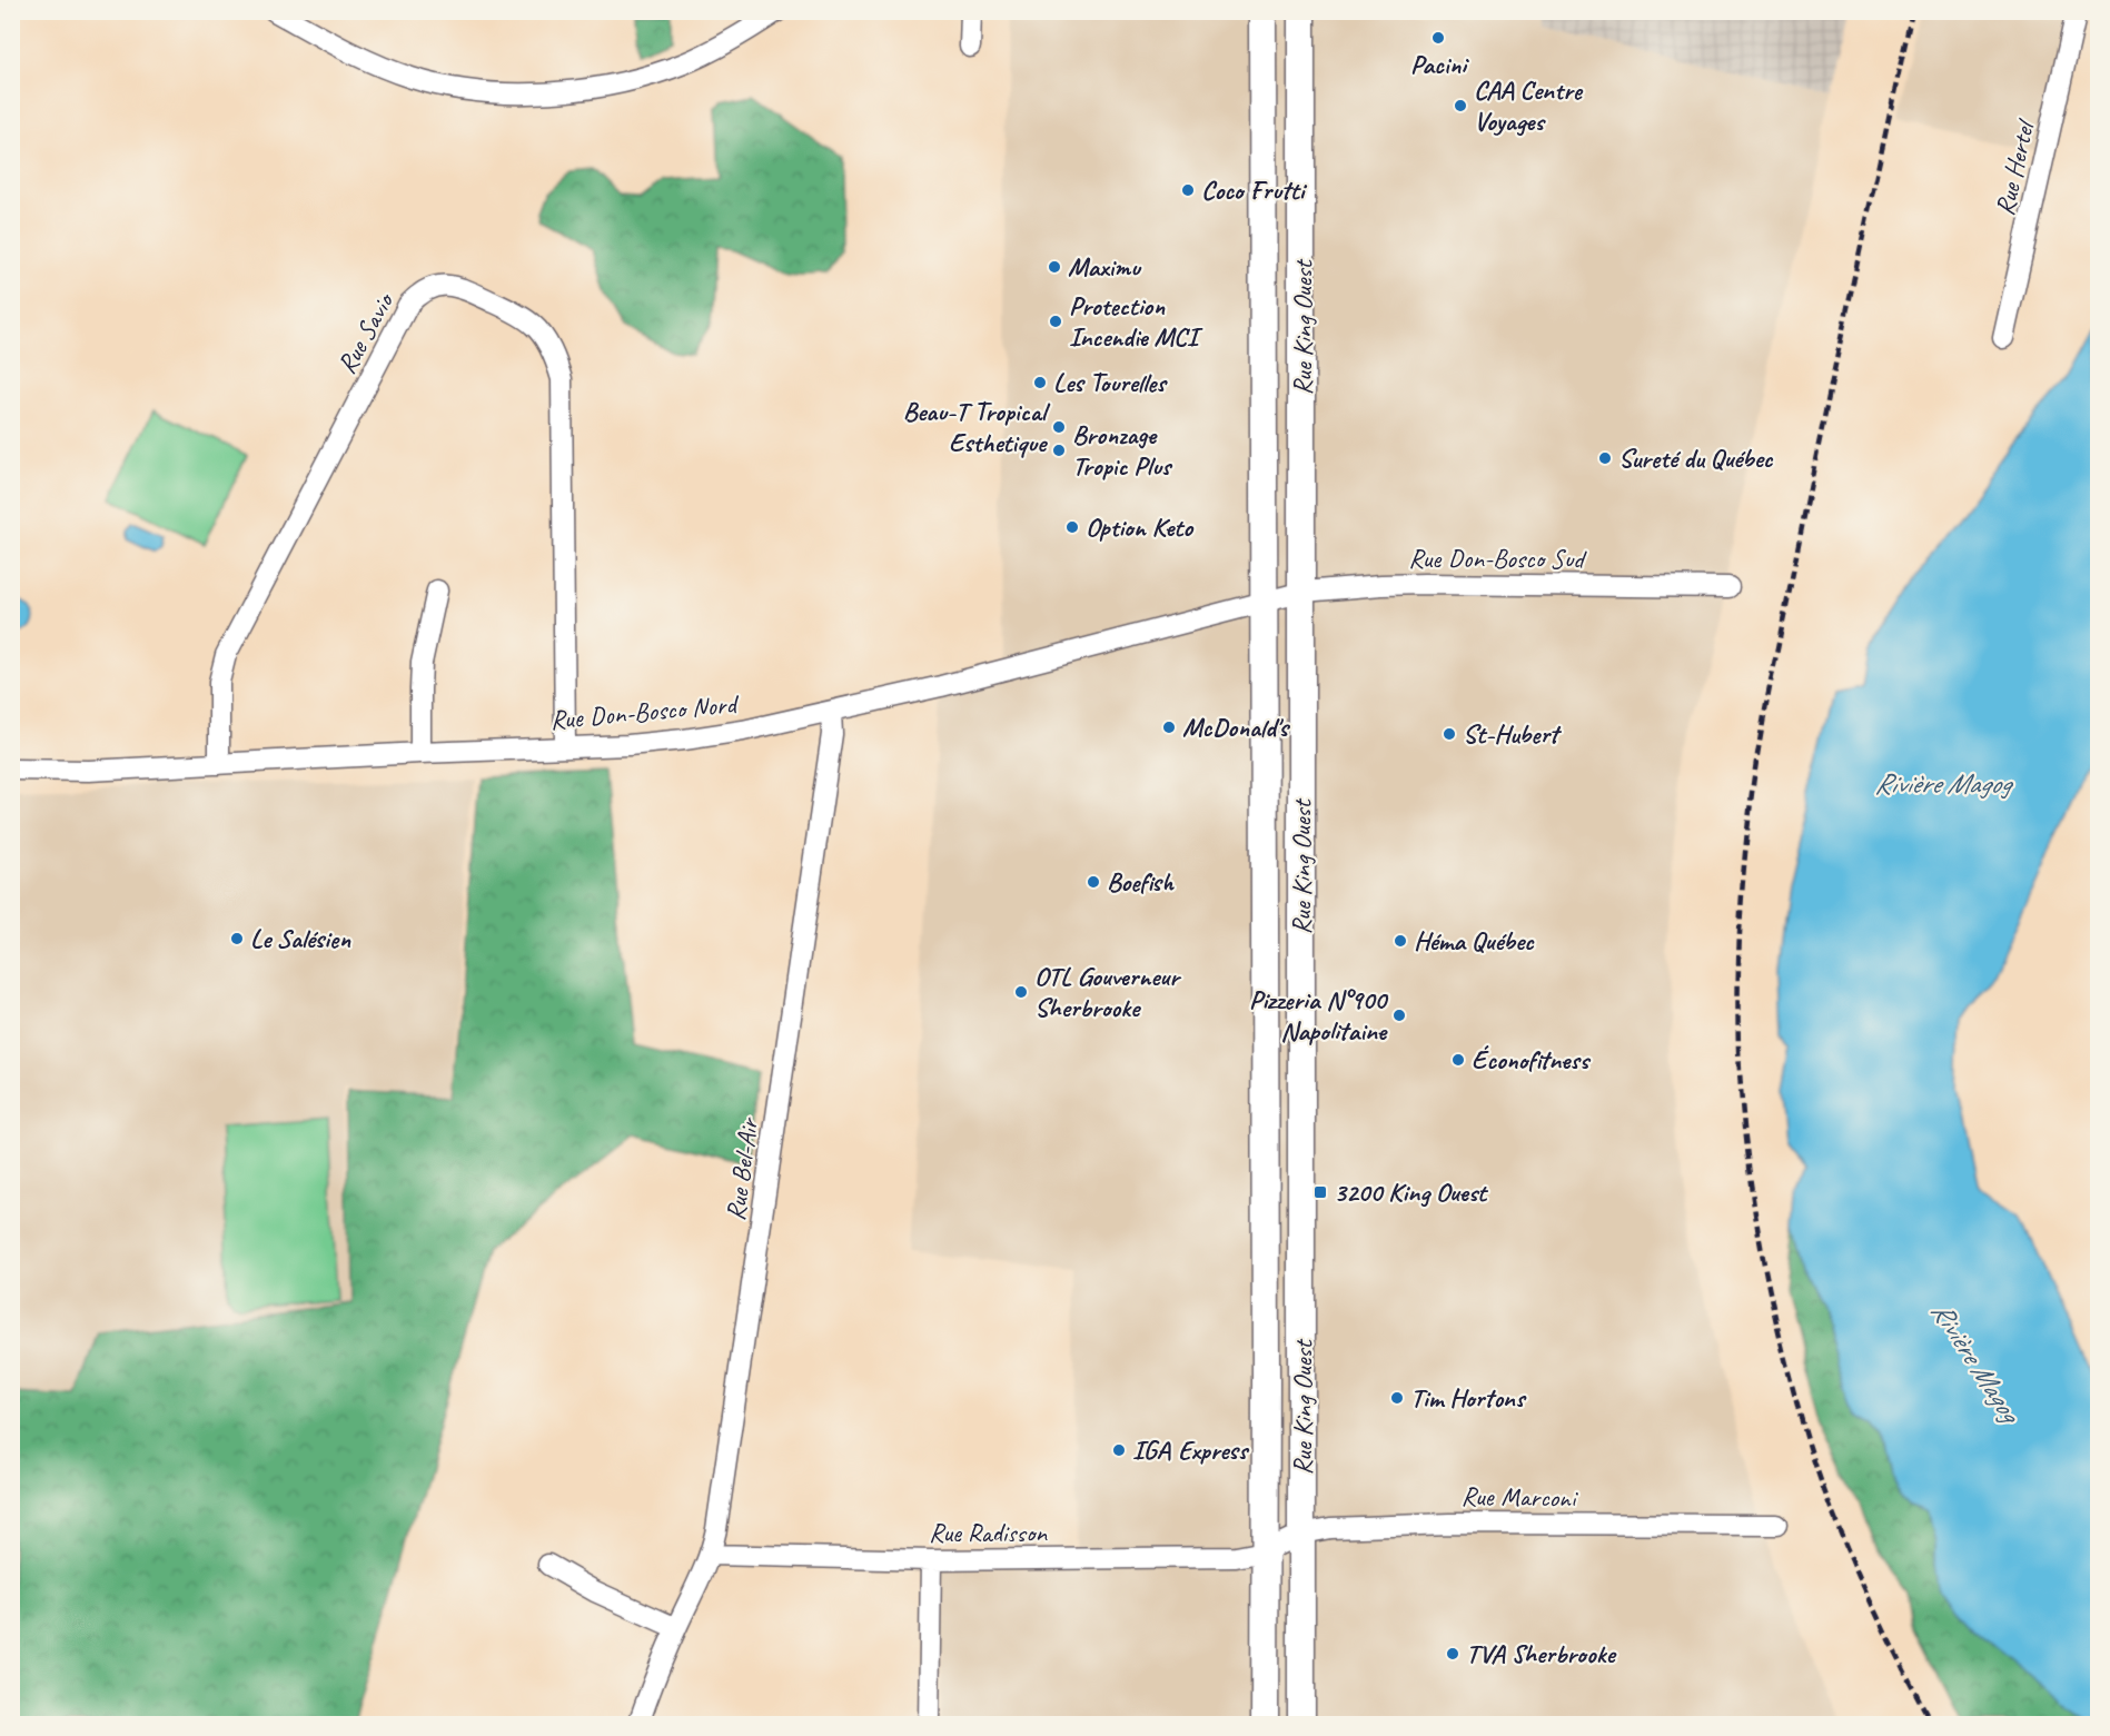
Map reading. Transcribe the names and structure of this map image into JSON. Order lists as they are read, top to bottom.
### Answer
{
  "streets": {
    "main road": ["Rue King Ouest"],
    "street": [
      "Rue Hertel",
      "Rue Savio",
      "Rue Don-Bosco Sud",
      "Rue Don-Bosco Nord",
      "Rue Bel-Air",
      "Rue Marconi",
      "Rue Radisson"
    ]
  },
  "crossings": [
    ["Rue King Ouest", "Rue Don-Bosco Sud"],
    ["Rue King Ouest", "Rue Don-Bosco Nord"],
    ["Rue King Ouest", "Rue Marconi"],
    ["Rue King Ouest", "Rue Radisson"],
    ["Rue Savio", "Rue Don-Bosco Nord"],
    ["Rue Don-Bosco Sud", "Rue Don-Bosco Nord"],
    ["Rue Don-Bosco Nord", "Rue Bel-Air"],
    ["Rue Bel-Air", "Rue Radisson"],
    ["Rue Marconi", "Rue Radisson"]
  ],
  "water": ["Rivière Magog"],
  "places": {
    "other": [
      "Pacini",
      "CAA Centre Voyages",
      "Coco Frutti",
      "Maximu",
      "Protection Incendie MCI",
      "Les Tourelles",
      "Beau-T Tropical Esthetique",
      "Bronzage Tropic Plus",
      "Sureté du Québec",
      "Option Keto",
      "McDonald's",
      "St-Hubert",
      "Boefish",
      "Le Salésien",
      "Héma Québec",
      "OTL Gouverneur Sherbrooke",
      "Pizzeria N°900 Napolitaine",
      "Éconofitness",
      "Tim Hortons",
      "IGA Express",
      "TVA Sherbrooke"
    ],
    "transit": ["3200 King Ouest"]
  }
}
